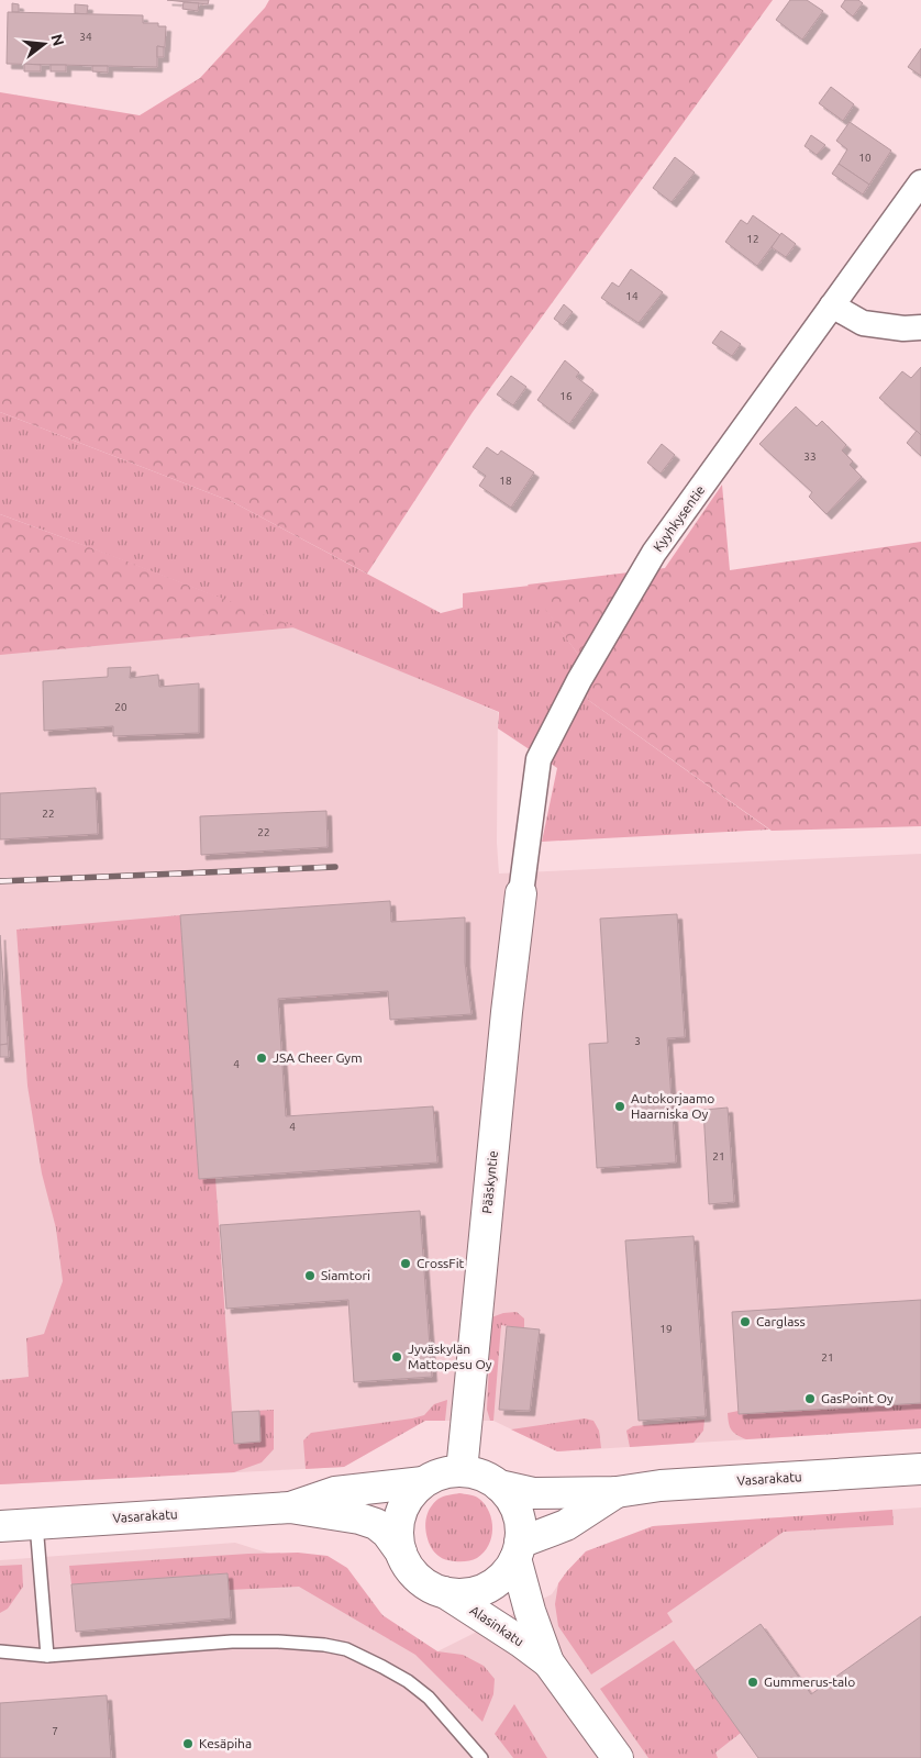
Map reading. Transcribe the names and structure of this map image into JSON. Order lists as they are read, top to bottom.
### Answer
{
  "streets": {
    "street": [
      "Kyyhkysentie",
      "Pääskyntie",
      "Vasarakatu",
      "Alasinkatu"
    ]
  },
  "crossings": [
    ["Kyyhkysentie", "Pääskyntie"],
    ["Pääskyntie", "Vasarakatu"],
    ["Pääskyntie", "Alasinkatu"],
    ["Vasarakatu", "Alasinkatu"]
  ],
  "places": [
    "JSA Cheer Gym",
    "Autokorjaamo Haarniska Oy",
    "CrossFit",
    "Siamtori",
    "Carglass",
    "Jyväskylän Mattopesu Oy",
    "GasPoint Oy",
    "Gummerus-talo",
    "Kesäpiha"
  ],
  "house_numbers": [
    "34",
    "10",
    "12",
    "14",
    "16",
    "33",
    "18",
    "20",
    "22",
    "22",
    "3",
    "4",
    "4",
    "21",
    "19",
    "21",
    "7"
  ],
  "north": "right"
}
